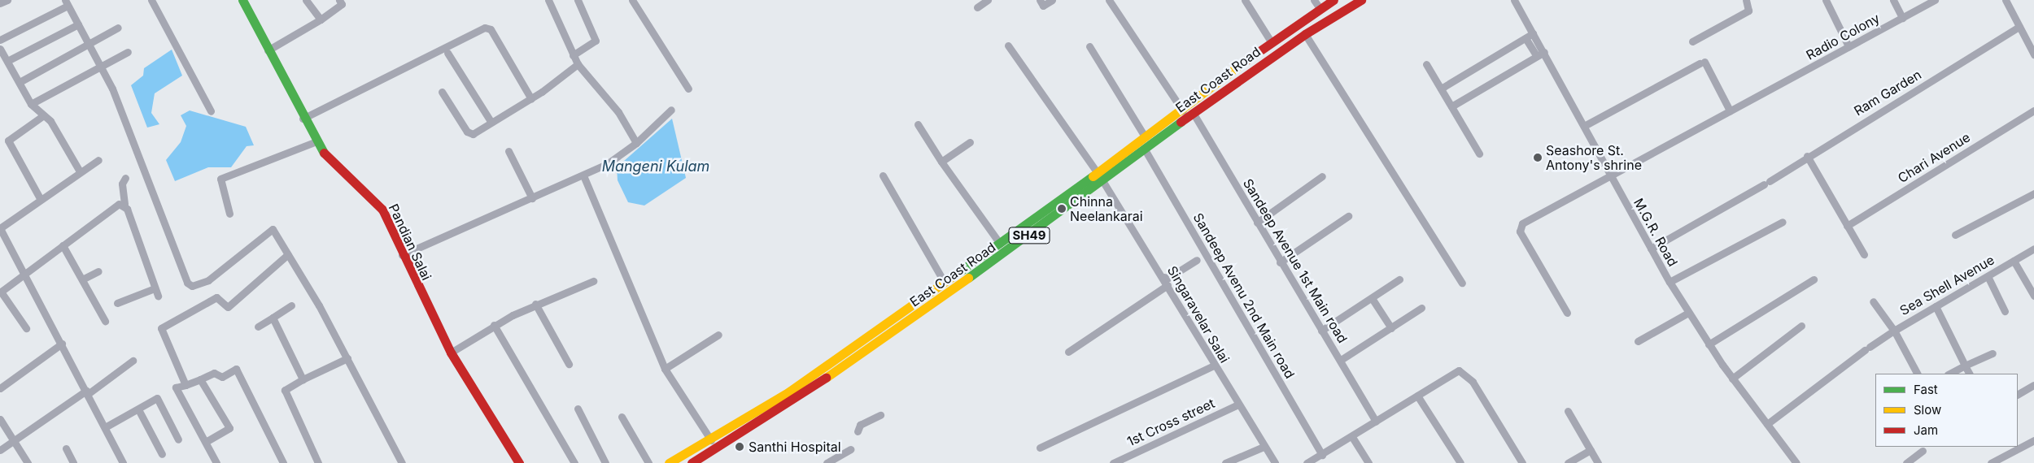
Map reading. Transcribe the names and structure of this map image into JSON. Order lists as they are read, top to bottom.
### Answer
{
  "streets": {
    "main road": ["East Coast Road", "SH49", "Pandian Salai"],
    "street": [
      "Radio Colony",
      "Ram Garden",
      "Chari Avenue",
      "M.G.R. Road",
      "Sandeep Avenue 1st Main road",
      "Sea Shell Avenue",
      "Sandeep Avenu 2nd Main road",
      "Singaravelar Salai",
      "1st Cross street"
    ]
  },
  "crossings": [
    ["Radio Colony", "M.G.R. Road"],
    ["East Coast Road", "Sandeep Avenue 1st Main road"],
    ["East Coast Road", "Sandeep Avenu 2nd Main road"],
    ["East Coast Road", "Singaravelar Salai"],
    ["Ram Garden", "M.G.R. Road"],
    ["Singaravelar Salai", "1st Cross street"]
  ],
  "water": ["Mangeni Kulam"],
  "places": ["Seashore St. Antony's shrine", "Chinna Neelankarai", "Santhi Hospital"],
  "legend": ["Fast", "Slow", "Jam"]
}
